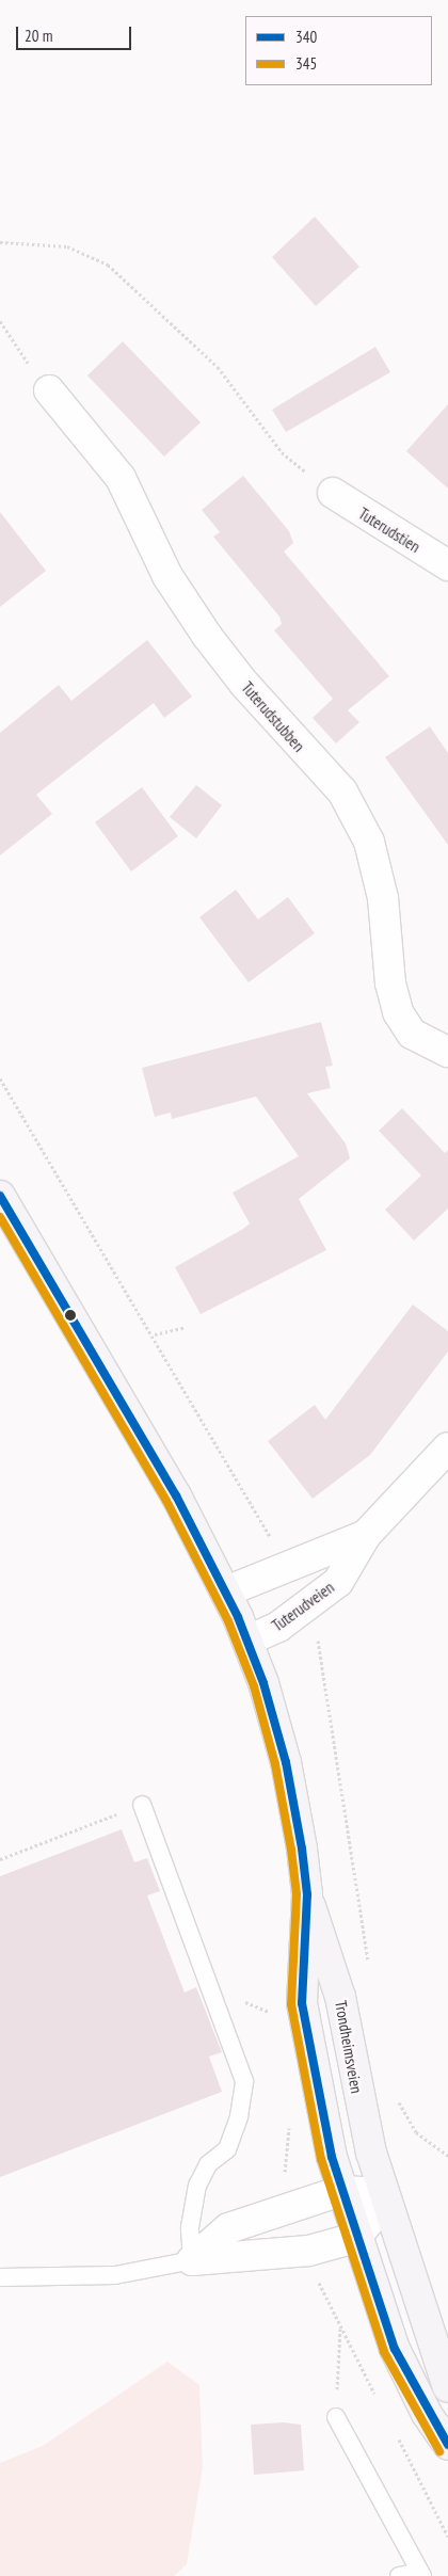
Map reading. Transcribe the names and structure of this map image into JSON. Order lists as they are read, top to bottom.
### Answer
{
  "streets": {
    "main road": ["Trondheimsveien"],
    "street": ["Tuterudstien", "Tuterudstubben", "Tuterudveien"]
  },
  "crossings": [
    ["Tuterudveien", "Trondheimsveien"]
  ],
  "lines": ["transit line 340", "transit line 345"],
  "legend": ["340", "345"],
  "scale_bar": "20 m"
}
